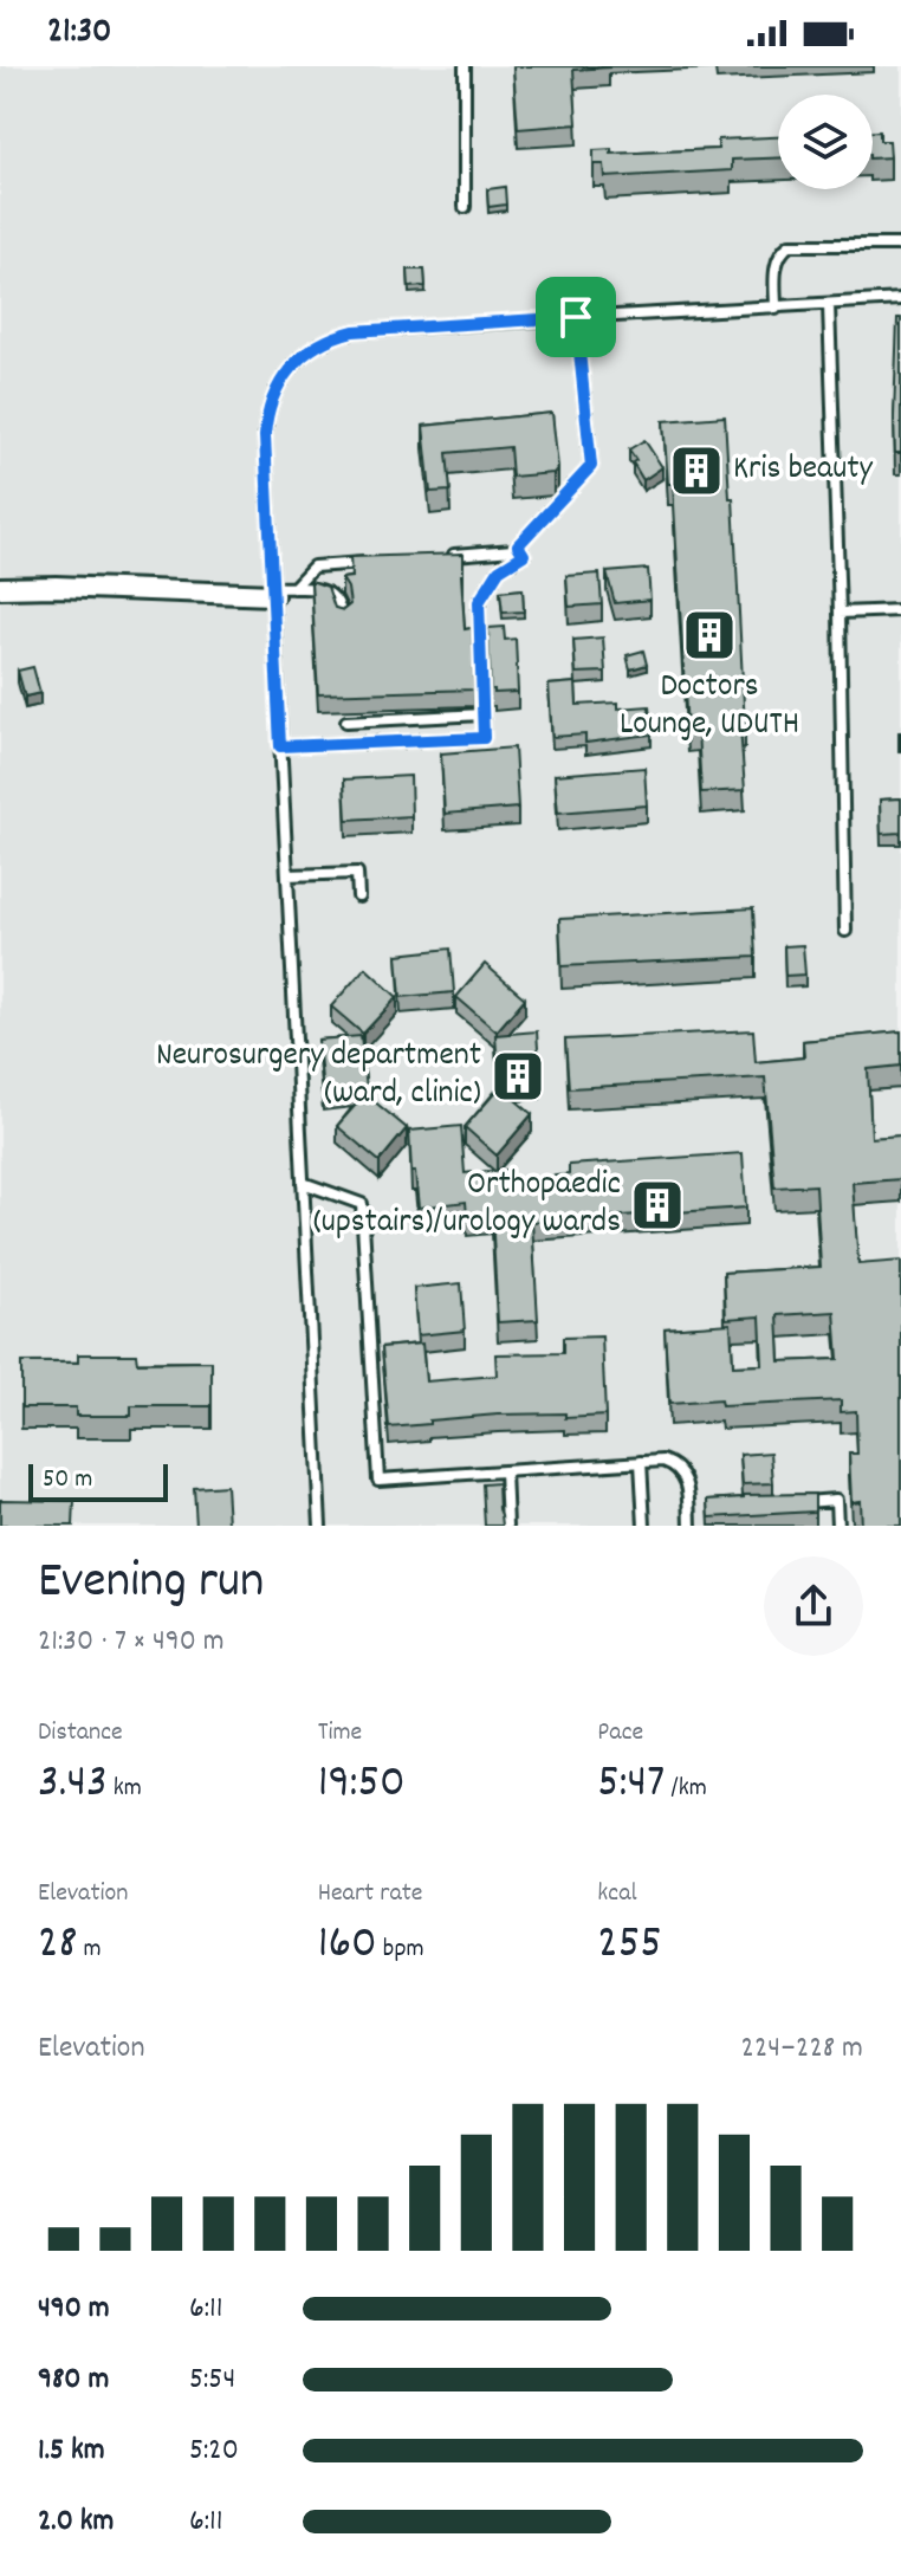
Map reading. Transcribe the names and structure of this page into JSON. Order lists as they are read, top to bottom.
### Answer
{
  "places": {
    "building": [
      "Kris beauty",
      "Doctors Lounge, UDUTH",
      "Neurosurgery department (ward, clinic)",
      "Orthopaedic (upstairs)/urology wards"
    ]
  },
  "scale_bar": "50 m",
  "page": {
    "status": "21:30",
    "scale": "50 m",
    "heading": ["Evening run", "21:30 · 7 × 490 m"],
    "stats": [
      ["Distance", "3.43 km"],
      ["Time", "19:50"],
      ["Pace", "5:47 /km"],
      ["Elevation", "28 m"],
      ["Heart rate", "160 bpm"],
      ["kcal", "255"]
    ],
    "chart": ["Elevation", "224–228 m"],
    "list": [
      {
        "name": "490 m",
        "note": "6:11"
      },
      {
        "name": "980 m",
        "note": "5:54"
      },
      {
        "name": "1.5 km",
        "note": "5:20"
      },
      {
        "name": "2.0 km",
        "note": "6:11"
      }
    ]
  }
}
